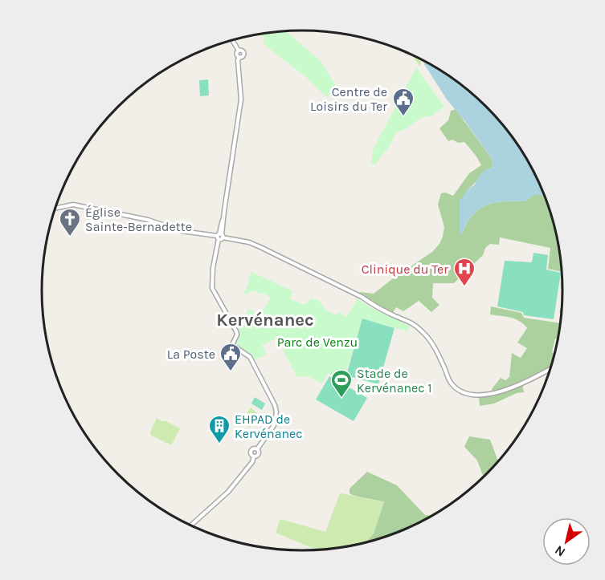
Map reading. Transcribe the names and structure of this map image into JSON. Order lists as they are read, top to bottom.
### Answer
{
  "districts": ["Kervénanec"],
  "parks": ["Parc de Venzu"],
  "places": {
    "public building": ["Centre de Loisirs du Ter", "La Poste"],
    "church": ["Église Sainte-Bernadette"],
    "hospital": ["Clinique du Ter"],
    "sports": ["Stade de Kervénanec 1"],
    "building": ["EHPAD de Kervénanec"]
  },
  "north": "bottom left"
}
